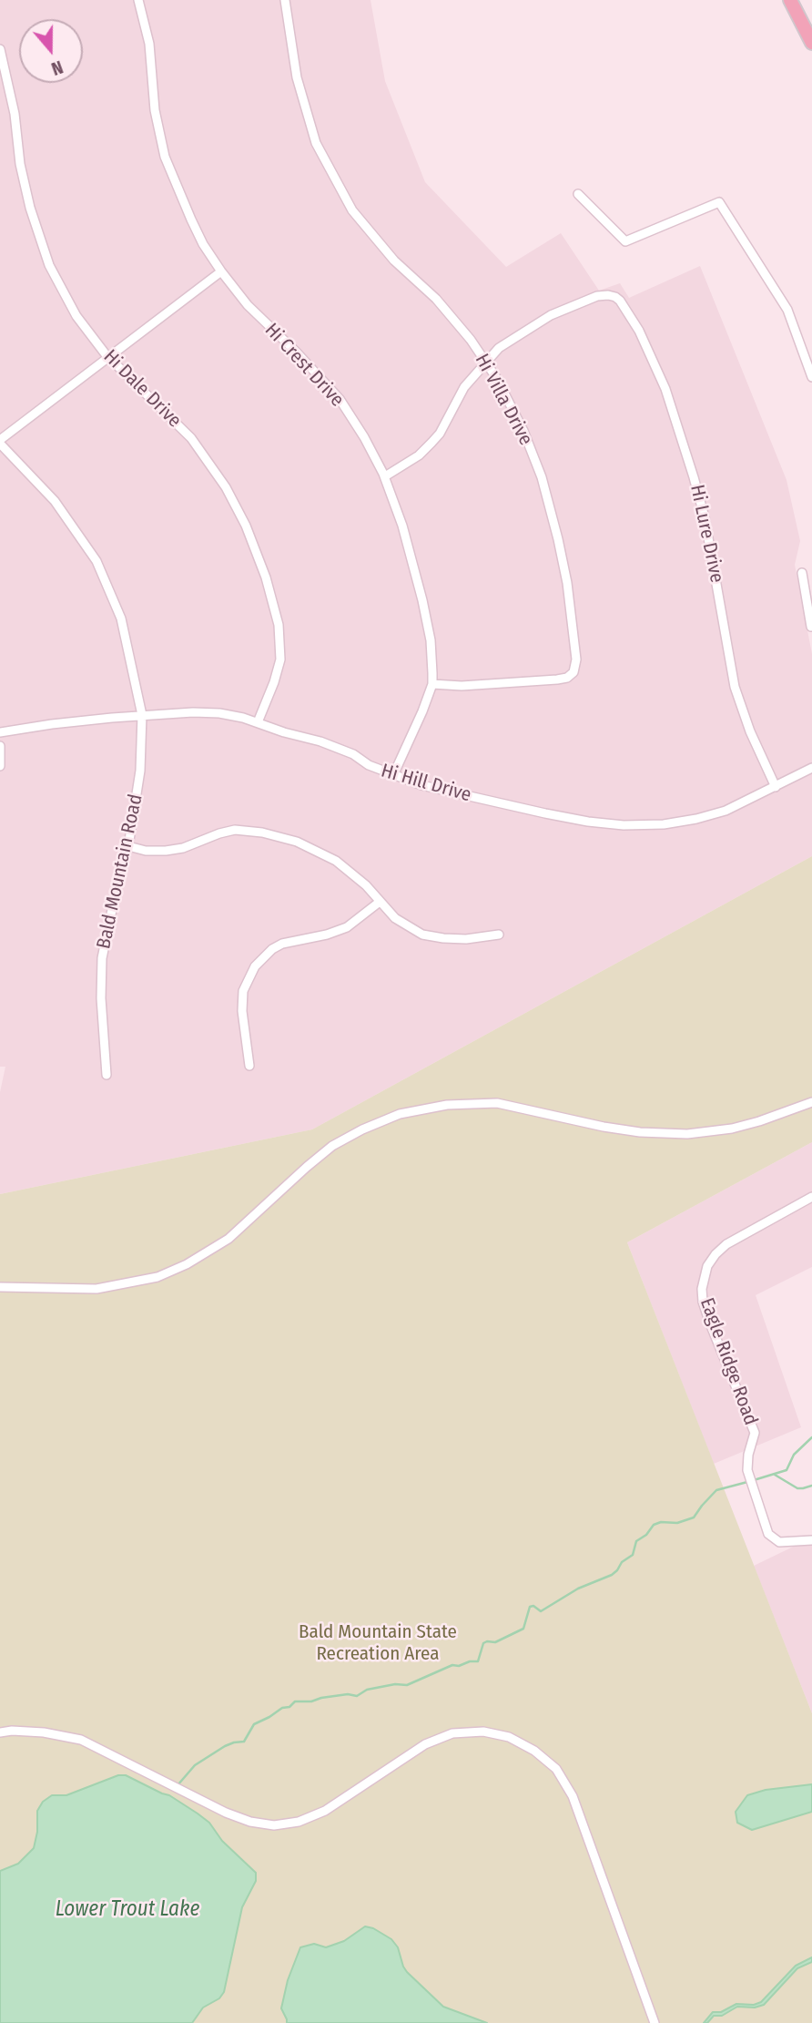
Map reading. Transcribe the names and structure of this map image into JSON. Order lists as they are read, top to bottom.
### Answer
{
  "streets": {
    "street": [
      "Hi Crest Drive",
      "Hi Dale Drive",
      "Hi Villa Drive",
      "Hi Lure Drive",
      "Hi Hill Drive",
      "Bald Mountain Road",
      "Eagle Ridge Road"
    ]
  },
  "crossings": [
    ["Hi Crest Drive", "Hi Villa Drive"],
    ["Hi Crest Drive", "Hi Hill Drive"],
    ["Hi Dale Drive", "Hi Hill Drive"],
    ["Hi Villa Drive", "Hi Lure Drive"],
    ["Hi Lure Drive", "Hi Hill Drive"],
    ["Hi Hill Drive", "Bald Mountain Road"]
  ],
  "water": ["Lower Trout Lake"],
  "parks": ["Bald Mountain State Recreation Area"],
  "north": "bottom"
}
